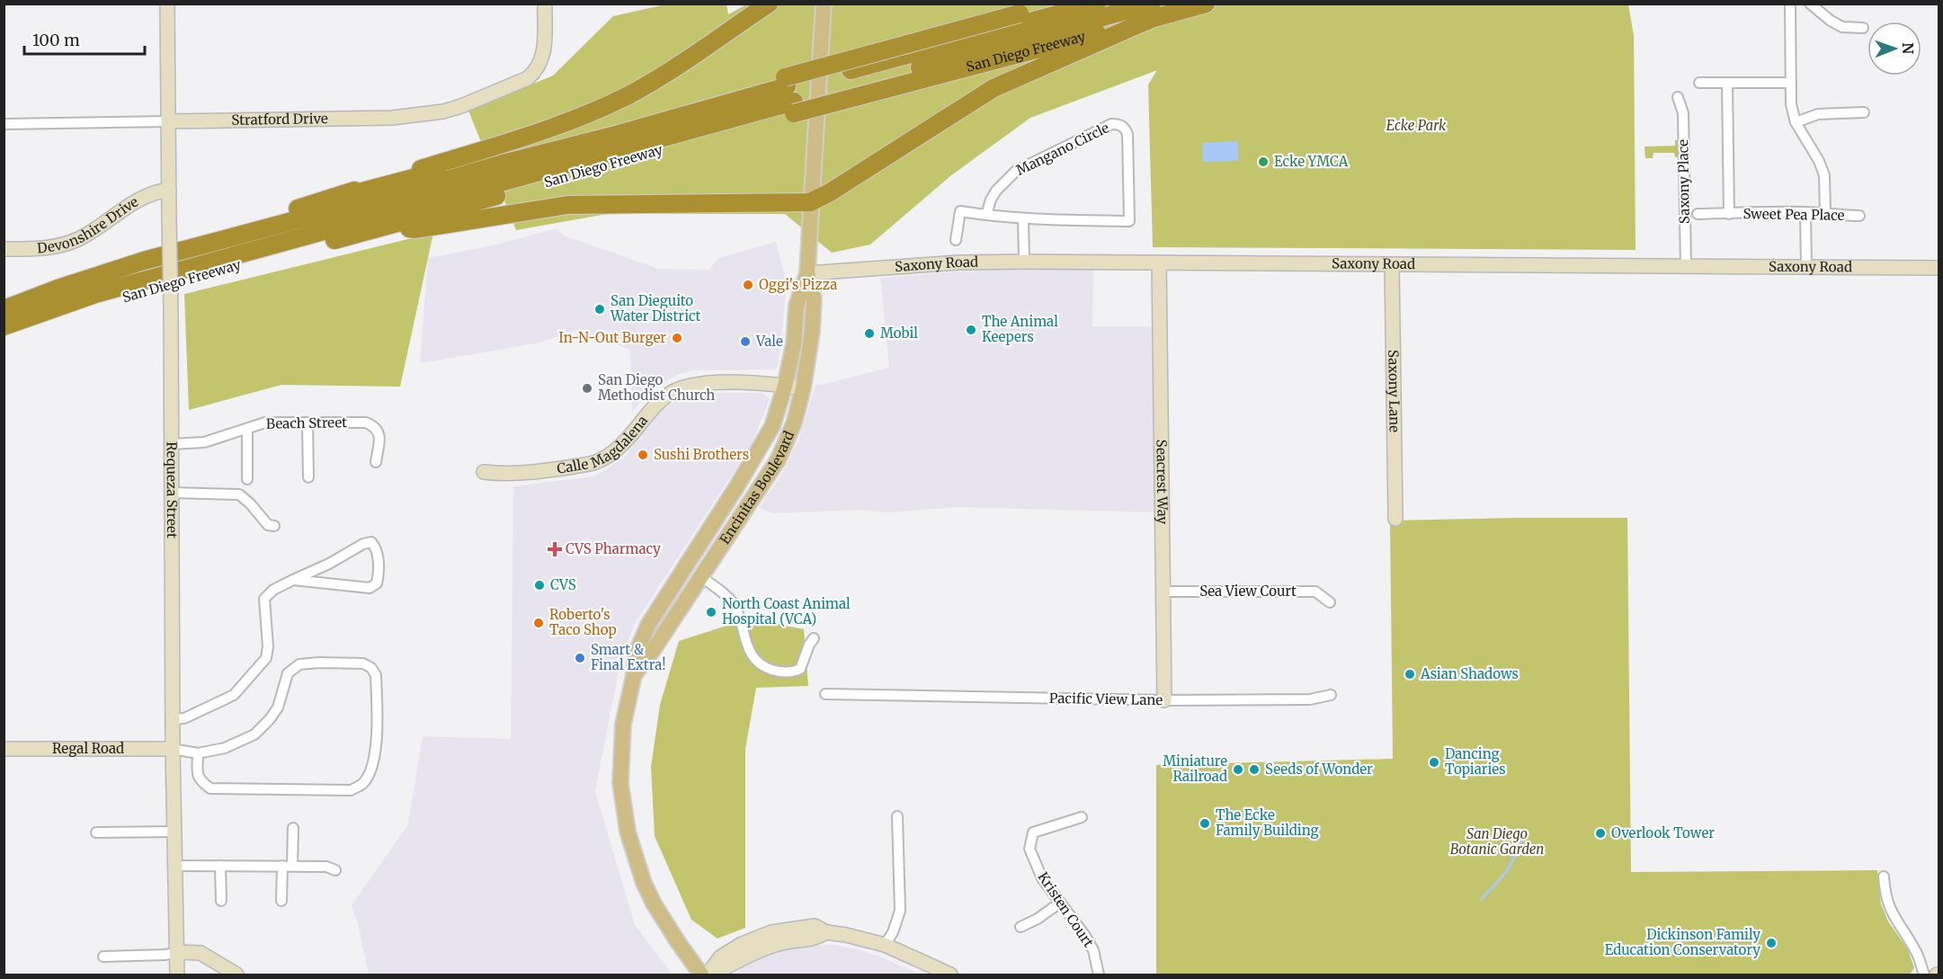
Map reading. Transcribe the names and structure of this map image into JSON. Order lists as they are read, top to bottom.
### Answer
{
  "streets": {
    "highway": ["San Diego Freeway"],
    "main road": ["Encinitas Boulevard"],
    "street": [
      "Stratford Drive",
      "Mangano Circle",
      "Saxony Place",
      "Sweet Pea Place",
      "Devonshire Drive",
      "Saxony Road",
      "Saxony Lane",
      "Beach Street",
      "Calle Magdalena",
      "Seacrest Way",
      "Requeza Street",
      "Sea View Court",
      "Pacific View Lane",
      "Regal Road",
      "Kristen Court"
    ]
  },
  "crossings": [
    ["Stratford Drive", "Requeza Street"],
    ["Saxony Place", "Saxony Road"],
    ["Devonshire Drive", "Requeza Street"],
    ["Saxony Road", "Saxony Lane"],
    ["Saxony Road", "Seacrest Way"],
    ["Saxony Road", "Encinitas Boulevard"],
    ["Beach Street", "Requeza Street"],
    ["Calle Magdalena", "Encinitas Boulevard"],
    ["Seacrest Way", "Sea View Court"],
    ["Seacrest Way", "Pacific View Lane"],
    ["Requeza Street", "Regal Road"]
  ],
  "parks": ["Ecke Park", "San Diego Botanic Garden"],
  "places": {
    "other": [
      "Ecke YMCA",
      "Oggi's Pizza",
      "San Dieguito Water District",
      "The Animal Keepers",
      "Mobil",
      "In-N-Out Burger",
      "Vale",
      "San Diego Methodist Church",
      "Sushi Brothers",
      "CVS",
      "North Coast Animal Hospital (VCA)",
      "Roberto's Taco Shop",
      "Smart & Final Extra!",
      "Asian Shadows",
      "Dancing Topiaries",
      "Miniature Railroad",
      "Seeds of Wonder",
      "The Ecke Family Building",
      "Overlook Tower",
      "Dickinson Family Education Conservatory"
    ],
    "health": ["CVS Pharmacy"]
  },
  "scale_bar": "100 m",
  "north": "right"
}
